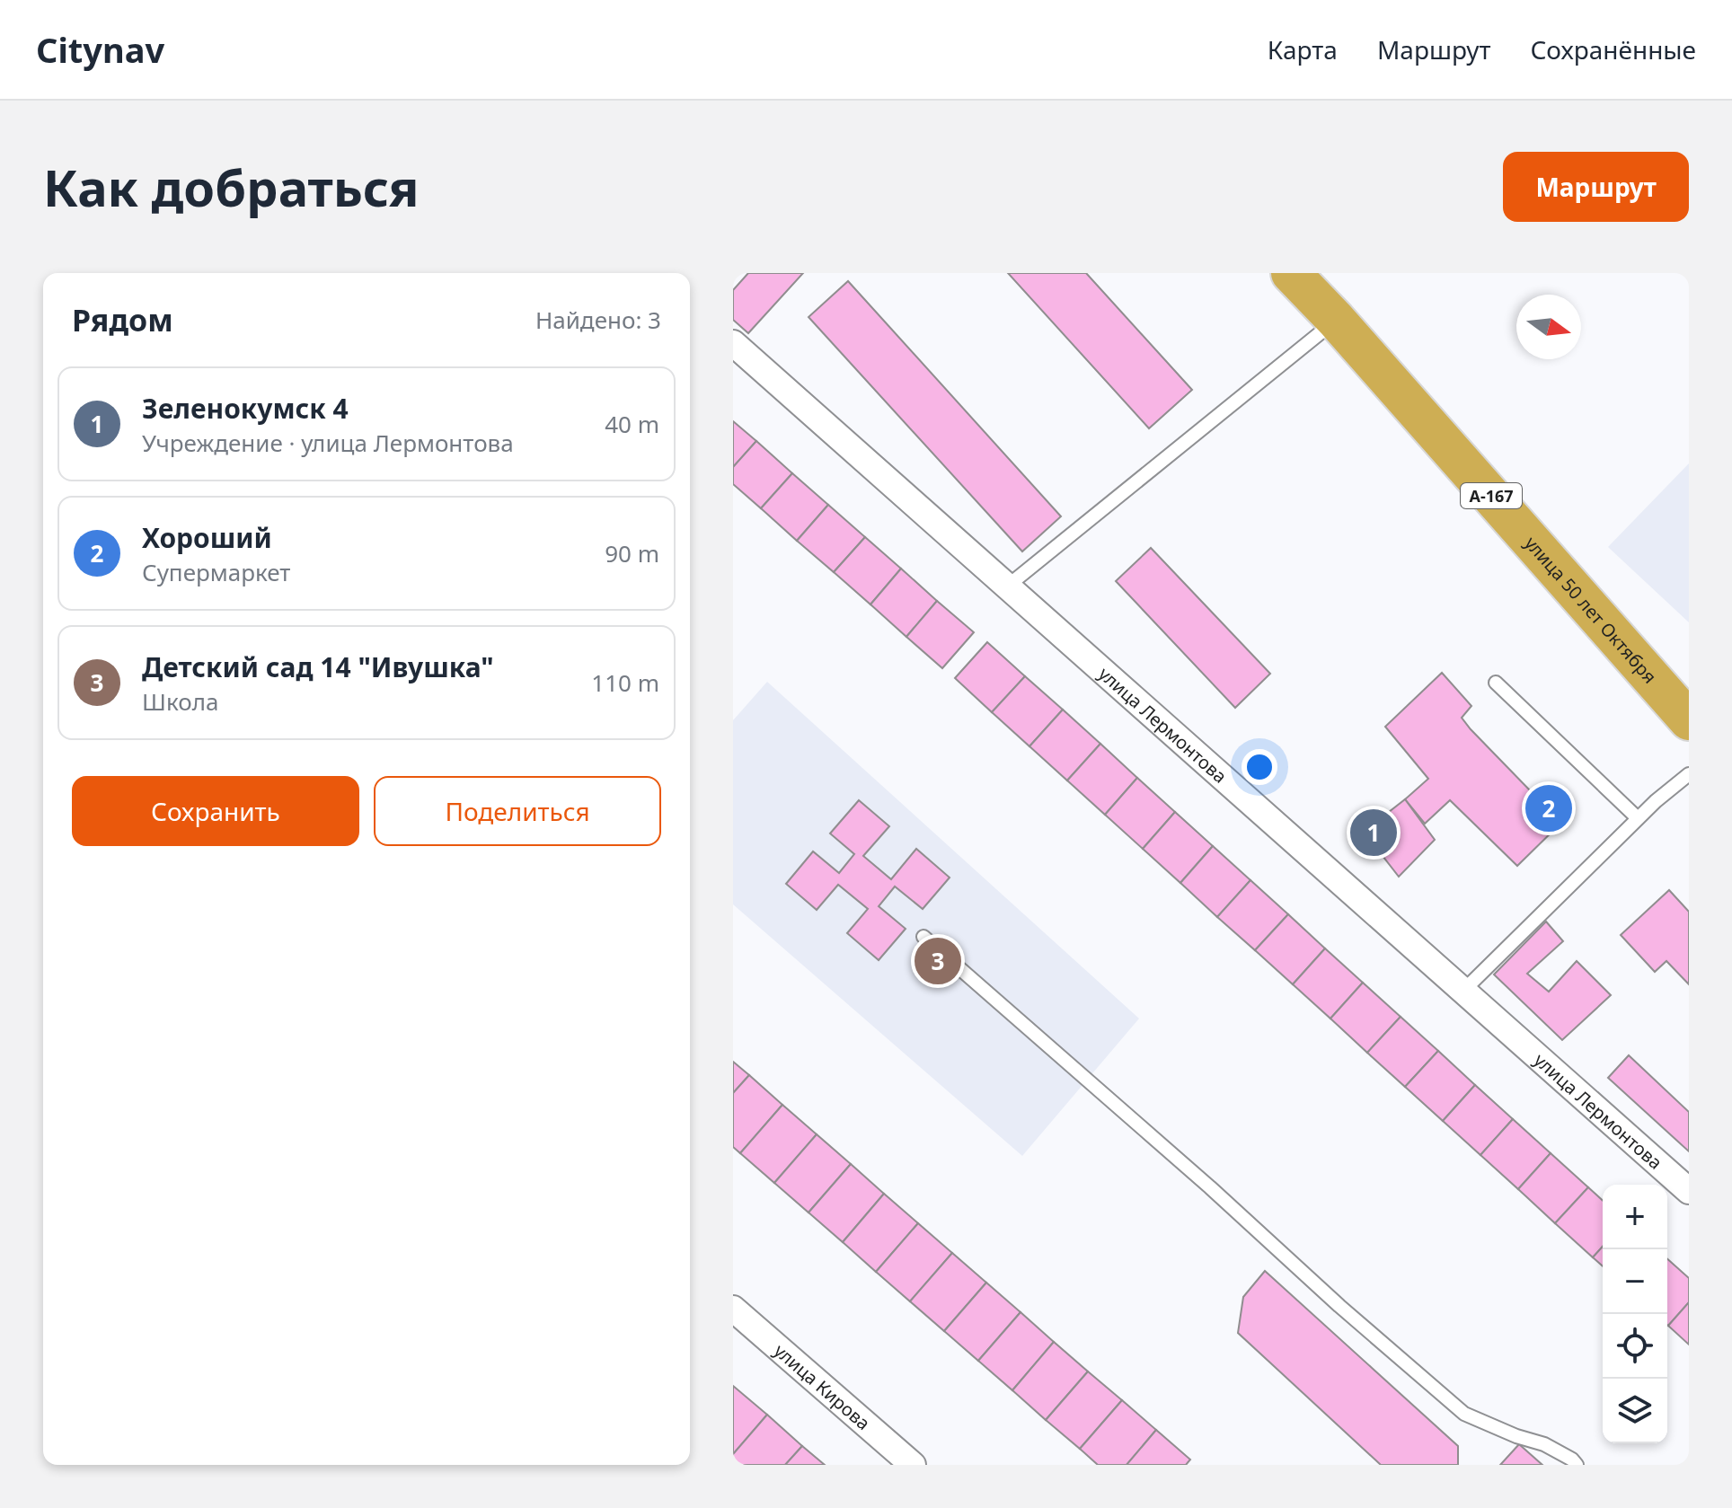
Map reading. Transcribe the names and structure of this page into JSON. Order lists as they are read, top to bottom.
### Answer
{
  "streets": {
    "highway": ["А-167", "улица 50 лет Октября"],
    "street": ["улица Лермонтова", "улица Кирова"]
  },
  "north": "right",
  "page": {
    "header": "Citynav",
    "nav": ["Карта", "Маршрут", "Сохранённые"],
    "buttons": [
      "Маршрут",
      ["Сохранить", "Поделиться"]
    ],
    "title": "Как добраться",
    "heading": ["Рядом", "Найдено: 3"],
    "list": [
      {
        "mark": "1",
        "name": "Зеленокумск 4",
        "note": "Учреждение · улица Лермонтова",
        "value": "40 m"
      },
      {
        "mark": "2",
        "name": "Хороший",
        "note": "Супермаркет",
        "value": "90 m"
      },
      {
        "mark": "3",
        "name": "Детский сад 14 \"Ивушка\"",
        "note": "Школа",
        "value": "110 m"
      }
    ],
    "pins": ["2", "1", "3"],
    "map_buttons": ["+", "−"]
  }
}
